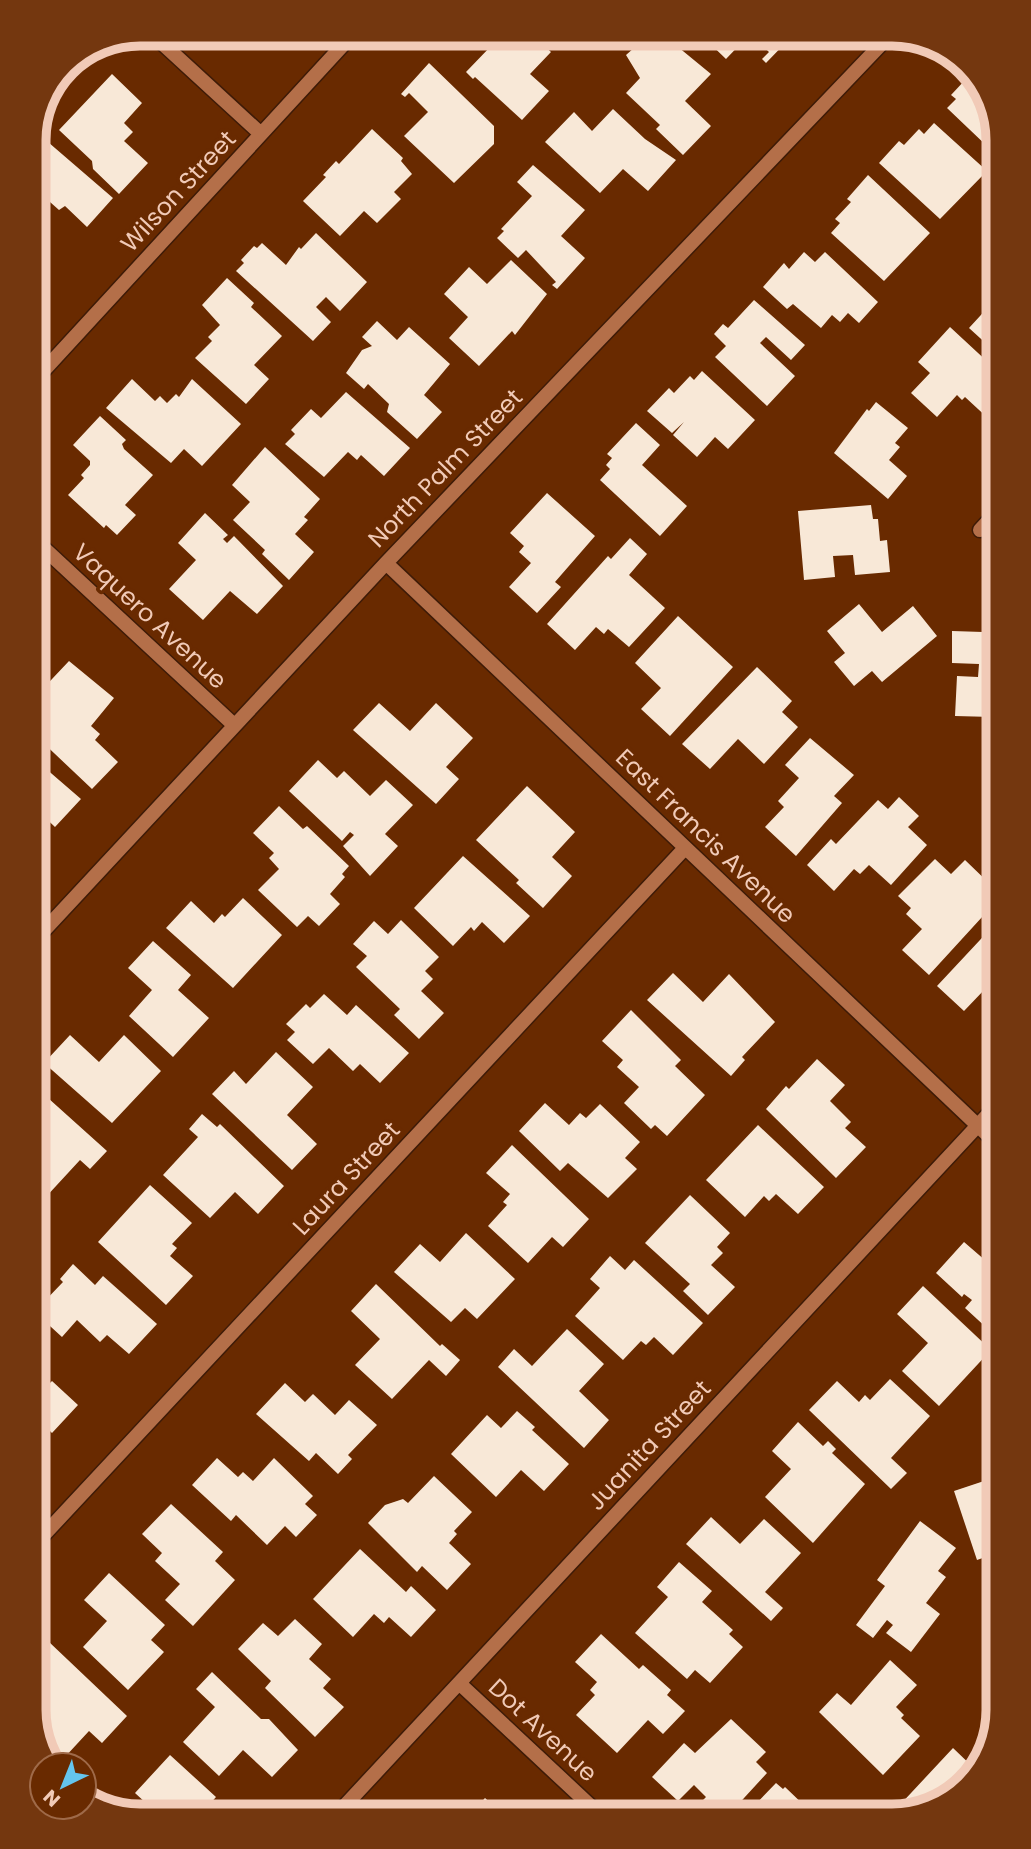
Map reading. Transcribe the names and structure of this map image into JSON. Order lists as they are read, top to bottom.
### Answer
{
  "streets": {
    "street": [
      "Wilson Street",
      "North Palm Street",
      "Vaquero Avenue",
      "East Francis Avenue",
      "Laura Street",
      "Juanita Street",
      "Dot Avenue"
    ]
  },
  "crossings": [
    ["North Palm Street", "Vaquero Avenue"],
    ["North Palm Street", "East Francis Avenue"],
    ["East Francis Avenue", "Laura Street"],
    ["East Francis Avenue", "Juanita Street"],
    ["Juanita Street", "Dot Avenue"]
  ],
  "north": "bottom left"
}
